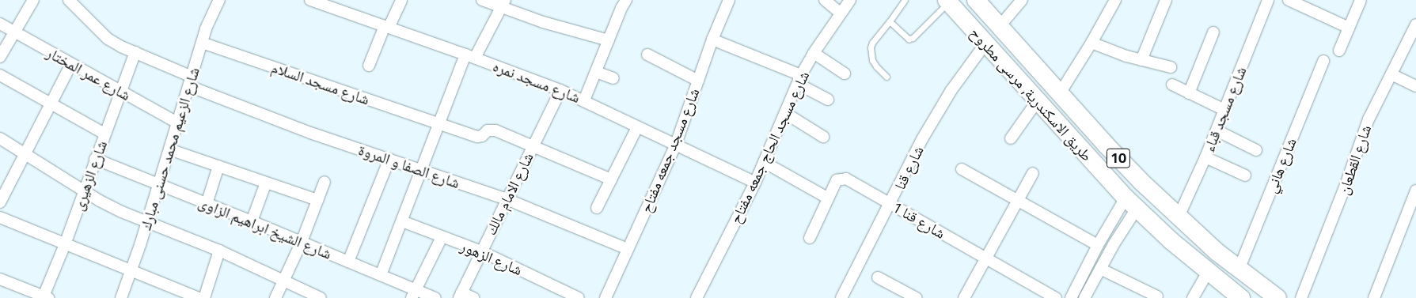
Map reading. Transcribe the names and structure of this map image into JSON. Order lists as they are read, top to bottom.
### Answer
{
  "streets": {
    "main road": ["طريق الاسكندرية, مرسى مطروح", "10"],
    "street": [
      "شارع عمر المختار",
      "شارع مسجد نمره",
      "شارع مسجد السلام",
      "شارع مسجد قباء",
      "شارع مسجد الحاج جمعه مفتاح",
      "شارع الزعيم محمد حسنى مبارك",
      "شارع مسجد جمعه مفتاح",
      "شارع القطعان",
      "شارع هاني",
      "شارع الصفا و المروة",
      "شارع قنا",
      "شارع الزهيرى",
      "شارع الامام مالك",
      "شارع قنا 1",
      "شارع الشيخ ابراهيم الزاوى",
      "شارع الزهور"
    ]
  },
  "crossings": [
    ["شارع عمر المختار", "شارع الزعيم محمد حسنى مبارك"],
    ["شارع عمر المختار", "شارع الزهيرى"],
    ["شارع مسجد نمره", "شارع مسجد الحاج جمعه مفتاح"],
    ["شارع مسجد نمره", "شارع مسجد جمعه مفتاح"],
    ["شارع مسجد نمره", "شارع الامام مالك"],
    ["شارع مسجد السلام", "شارع الزعيم محمد حسنى مبارك"],
    ["شارع مسجد السلام", "شارع الامام مالك"],
    ["طريق الاسكندرية, مرسى مطروح", "شارع مسجد قباء"],
    ["طريق الاسكندرية, مرسى مطروح", "شارع هاني"],
    ["طريق الاسكندرية, مرسى مطروح", "شارع قنا"],
    ["شارع الزعيم محمد حسنى مبارك", "شارع الصفا و المروة"],
    ["شارع الزعيم محمد حسنى مبارك", "شارع الشيخ ابراهيم الزاوى"],
    ["شارع مسجد جمعه مفتاح", "شارع الصفا و المروة"],
    ["شارع الصفا و المروة", "شارع الزهيرى"],
    ["شارع الصفا و المروة", "شارع الامام مالك"],
    ["شارع قنا", "شارع قنا 1"],
    ["شارع الزهيرى", "شارع الشيخ ابراهيم الزاوى"],
    ["شارع الامام مالك", "شارع الزهور"]
  ]
}
